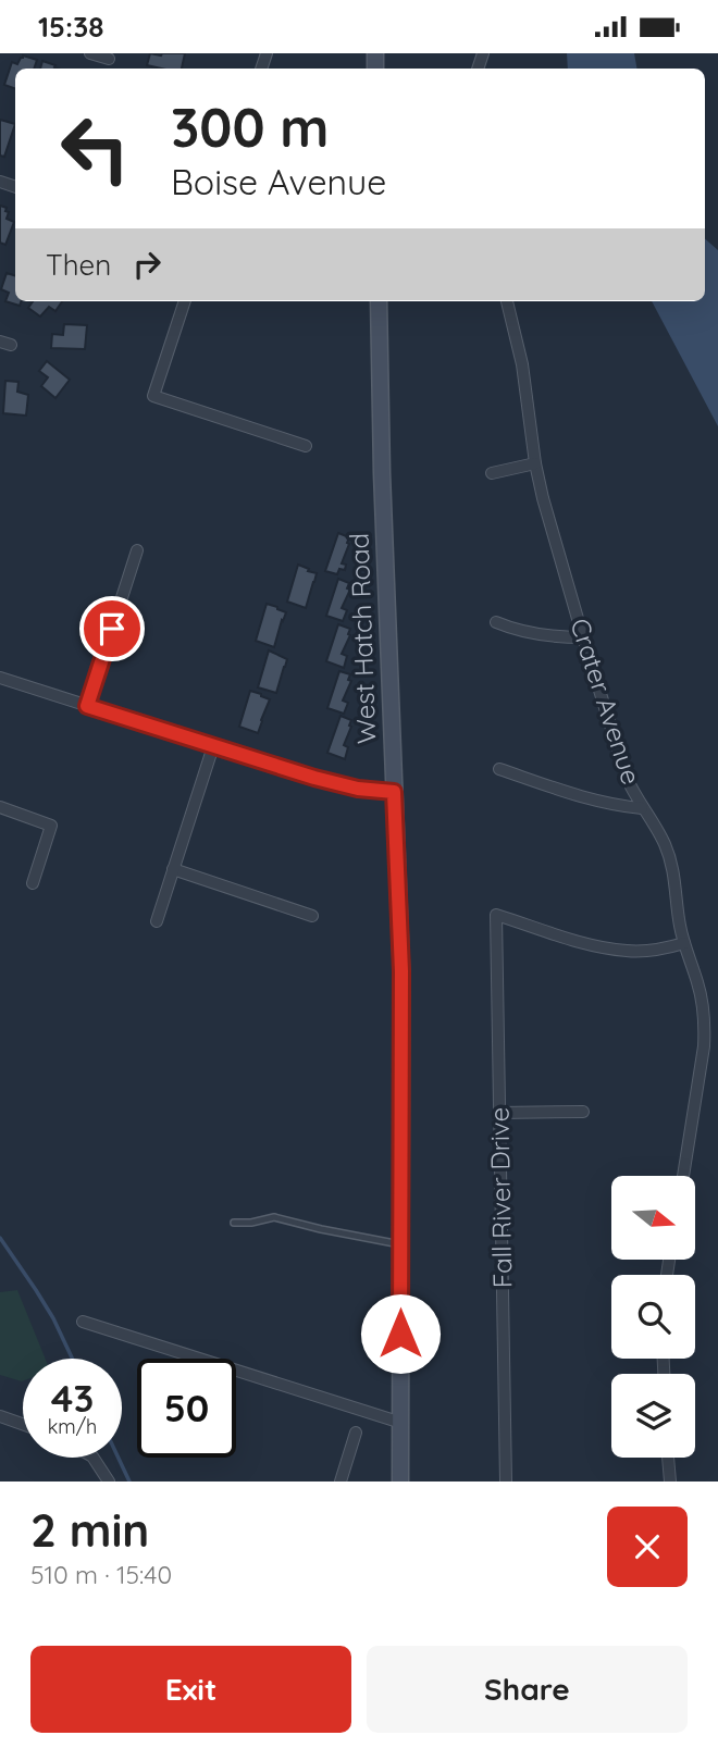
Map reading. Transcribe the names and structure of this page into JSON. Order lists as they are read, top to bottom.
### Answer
{
  "streets": {
    "main road": ["West Hatch Road"],
    "street": ["Crater Avenue", "Fall River Drive"]
  },
  "crossings": [
    ["Crater Avenue", "Fall River Drive"]
  ],
  "north": "right",
  "page": {
    "status": "15:38",
    "turn": ["300 m", "Boise Avenue"],
    "then": "Then",
    "speed": "43 km/h",
    "limit": "50",
    "heading": ["2 min", "510 m · 15:40"],
    "buttons": ["Exit", "Share"]
  }
}
